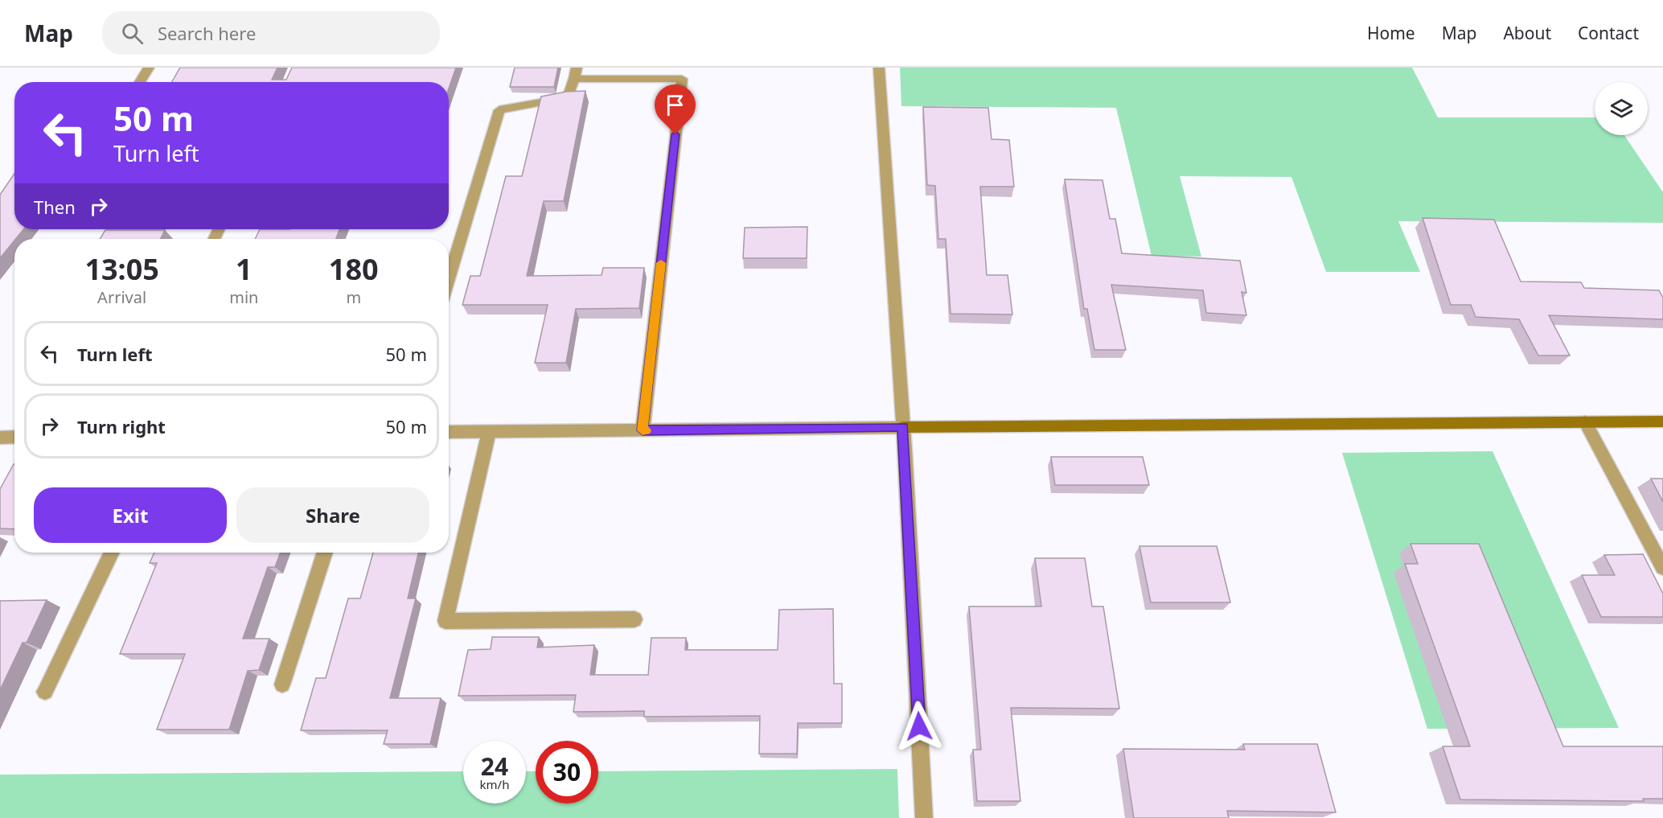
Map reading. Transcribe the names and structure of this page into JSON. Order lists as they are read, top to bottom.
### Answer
{
  "page": {
    "header": "Map",
    "search": "Search here",
    "nav": [
      "Home",
      "Map",
      "About",
      "Contact"
    ],
    "turn": ["50 m", "Turn left"],
    "then": "Then",
    "eta": [
      "13:05",
      "Arrival",
      "1",
      "min",
      "180",
      "m"
    ],
    "list": [
      {
        "name": "Turn left",
        "value": "50 m"
      },
      {
        "name": "Turn right",
        "value": "50 m"
      }
    ],
    "buttons": ["Exit", "Share"],
    "speed": "24 km/h",
    "limit": "30"
  }
}
